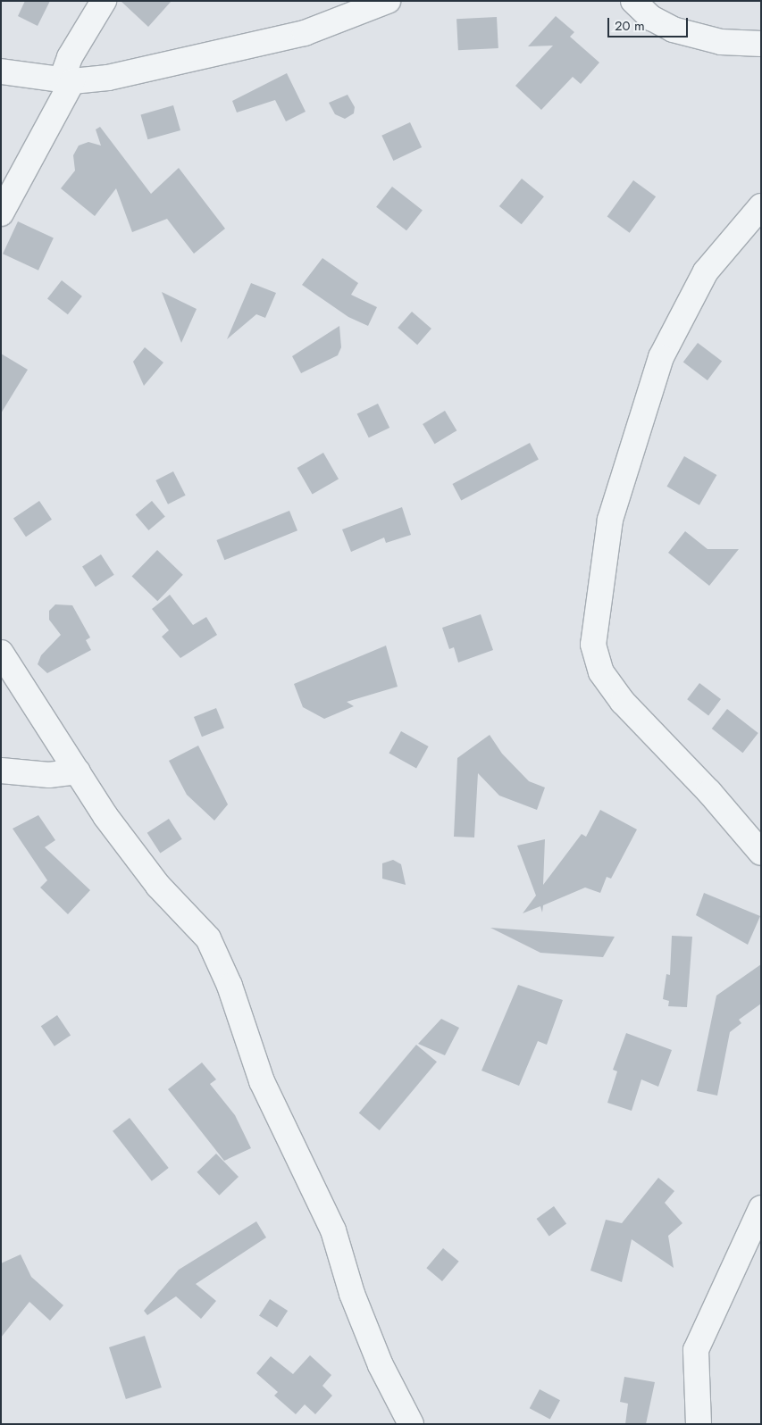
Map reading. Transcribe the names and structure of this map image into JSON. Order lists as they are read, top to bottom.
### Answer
{
  "scale_bar": "20 m"
}
